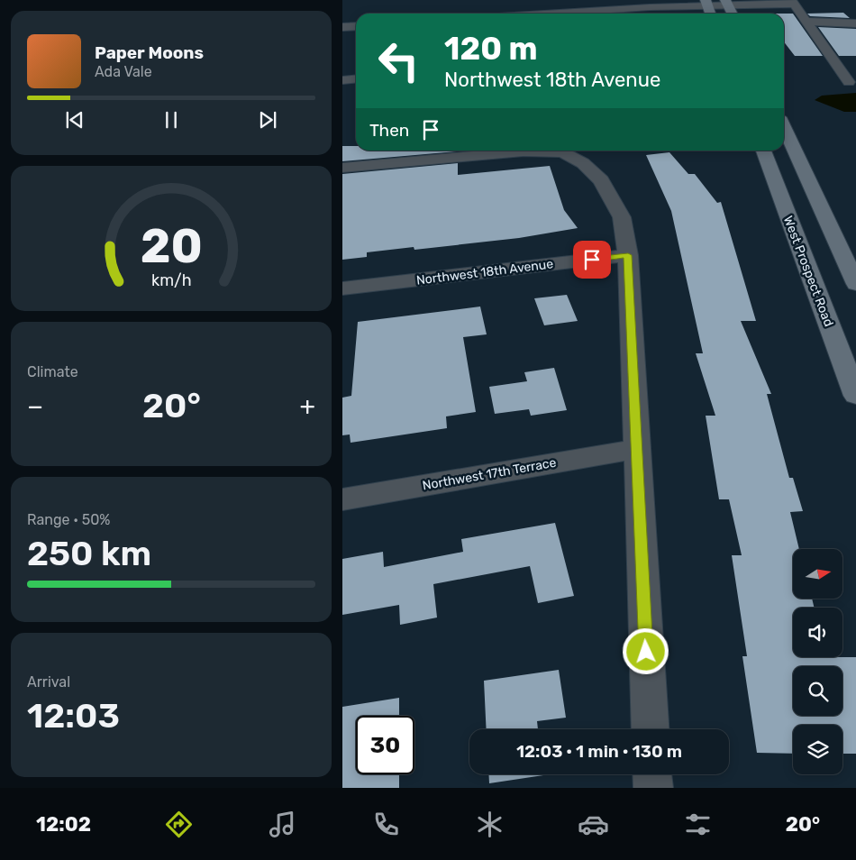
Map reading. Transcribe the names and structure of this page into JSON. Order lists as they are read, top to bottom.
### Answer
{
  "streets": {
    "main road": ["West Prospect Road"],
    "street": ["Northwest 18th Avenue", "Northwest 17th Terrace"]
  },
  "north": "right",
  "page": {
    "turn": ["120 m", "Northwest 18th Avenue"],
    "song": ["Paper Moons", "Ada Vale"],
    "then": "Then",
    "tile": [
      "Climate",
      ["Range · 50%", "250 km"],
      ["Arrival", "12:03"]
    ],
    "heat": ["−", "20°", "+"],
    "limit": "30",
    "trip": "12:03 · 1 min · 130 m",
    "tabs": ["12:02", "20°"],
    "gauge": ["20", "km/h"]
  }
}
